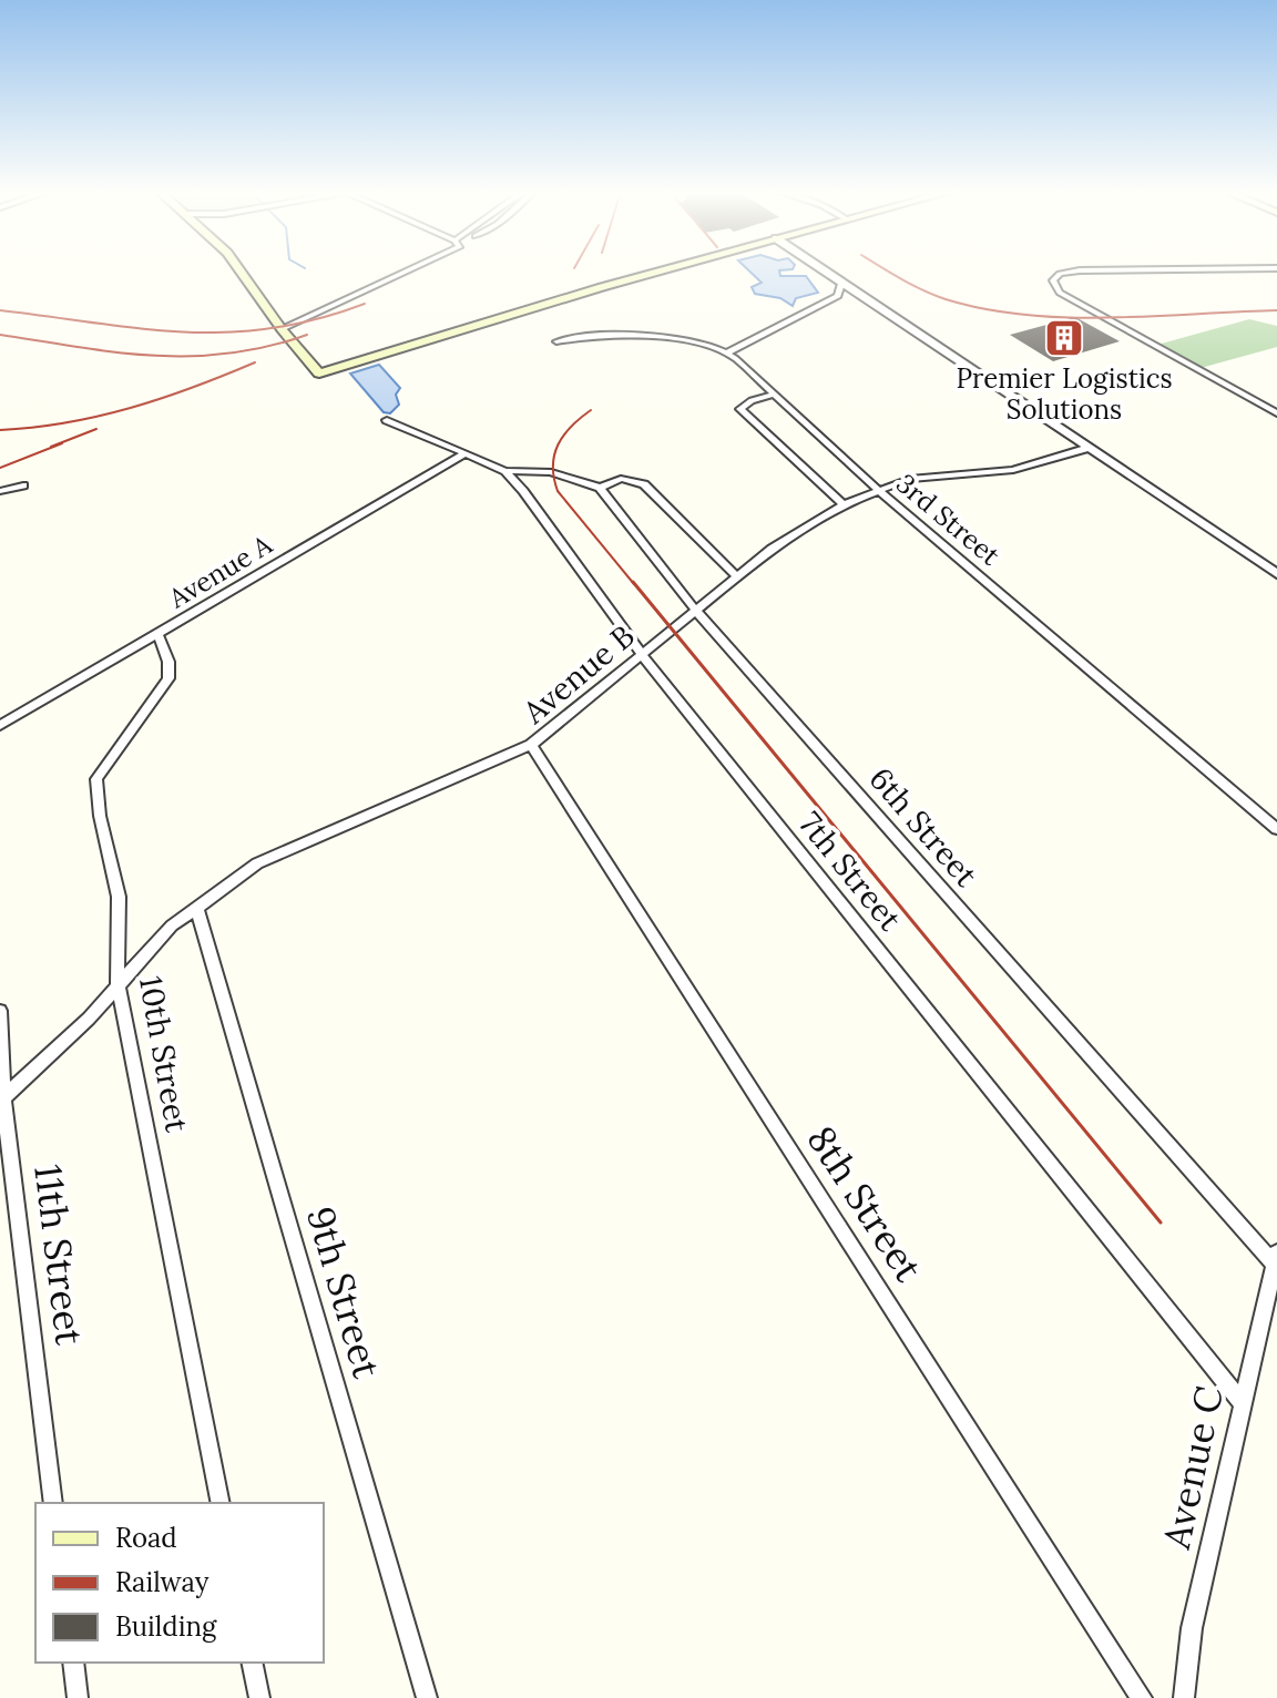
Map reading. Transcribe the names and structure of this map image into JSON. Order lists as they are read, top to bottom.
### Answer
{
  "streets": {
    "street": [
      "3rd Street",
      "Avenue A",
      "Avenue B",
      "6th Street",
      "7th Street",
      "10th Street",
      "8th Street",
      "11th Street",
      "9th Street",
      "Avenue C"
    ]
  },
  "crossings": [
    ["3rd Street", "Avenue B"],
    ["Avenue A", "10th Street"],
    ["Avenue B", "6th Street"],
    ["Avenue B", "7th Street"],
    ["Avenue B", "10th Street"],
    ["Avenue B", "8th Street"],
    ["Avenue B", "11th Street"],
    ["Avenue B", "9th Street"],
    ["6th Street", "Avenue C"],
    ["7th Street", "Avenue C"]
  ],
  "places": {
    "building": ["Premier Logistics Solutions"]
  },
  "legend": ["Road", "Railway", "Building"]
}
